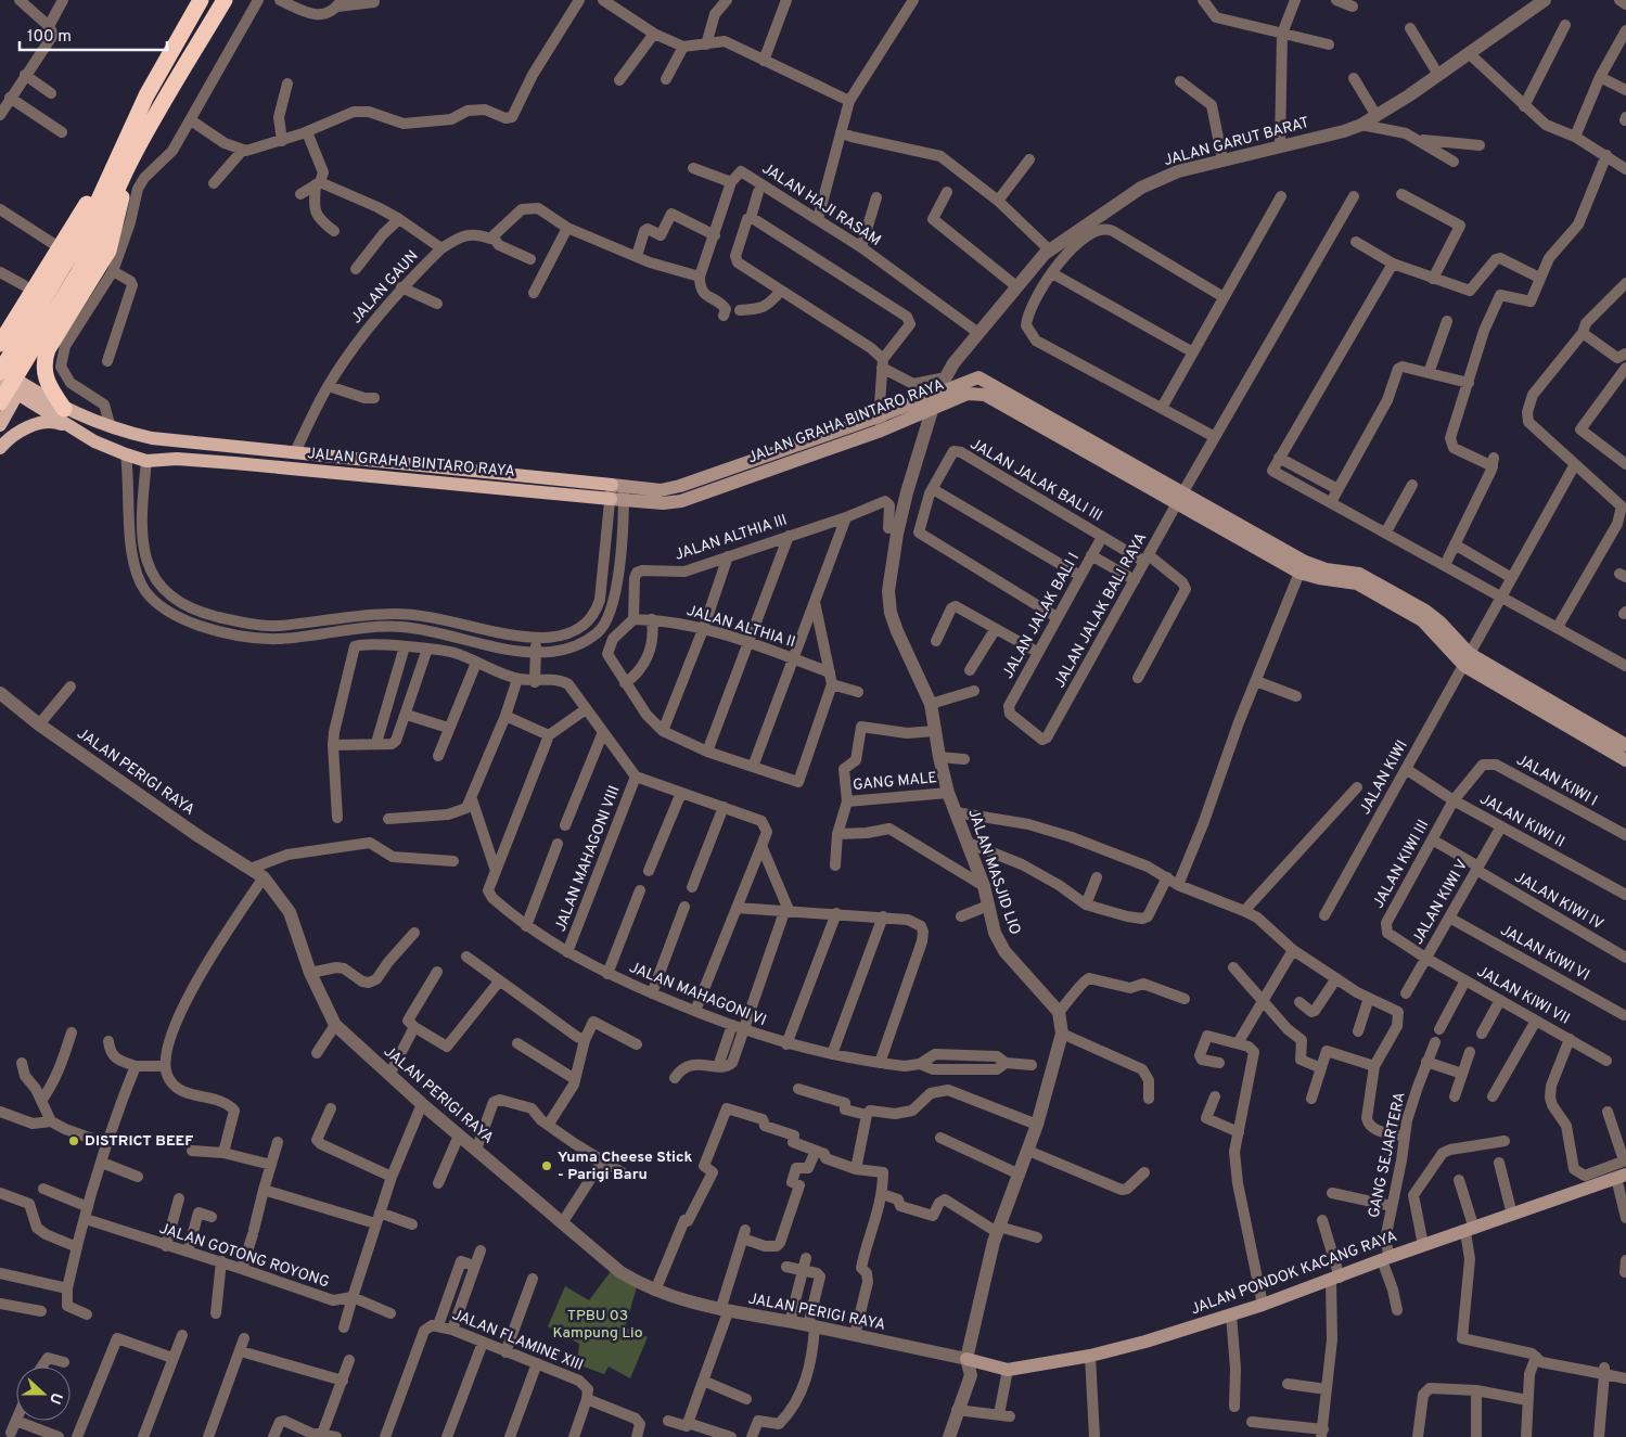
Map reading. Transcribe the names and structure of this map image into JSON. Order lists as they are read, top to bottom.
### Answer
{
  "streets": {
    "main road": ["JALAN GRAHA BINTARO RAYA", "JALAN PONDOK KACANG RAYA"],
    "street": [
      "JALAN GARUT BARAT",
      "JALAN HAJI RASAM",
      "JALAN GAUN",
      "JALAN JALAK BALI III",
      "JALAN ALTHIA III",
      "JALAN JALAK BALI RAYA",
      "JALAN JALAK BALI I",
      "JALAN ALTHIA II",
      "JALAN PERIGI RAYA",
      "JALAN KIWI",
      "JALAN KIWI I",
      "GANG MALE",
      "JALAN KIWI II",
      "JALAN MAHAGONI VIII",
      "JALAN KIWI III",
      "JALAN MASJID LIO",
      "JALAN KIWI IV",
      "JALAN KIWI V",
      "JALAN KIWI VI",
      "JALAN MAHAGONI VI",
      "JALAN KIWI VII",
      "GANG SEJARTERA",
      "JALAN GOTONG ROYONG",
      "JALAN FLAMINE XIII"
    ]
  },
  "crossings": [
    ["JALAN GARUT BARAT", "JALAN HAJI RASAM"],
    ["JALAN GARUT BARAT", "JALAN GRAHA BINTARO RAYA"],
    ["JALAN GARUT BARAT", "JALAN MASJID LIO"],
    ["JALAN GAUN", "JALAN GRAHA BINTARO RAYA"],
    ["JALAN GRAHA BINTARO RAYA", "JALAN JALAK BALI RAYA"],
    ["JALAN GRAHA BINTARO RAYA", "JALAN KIWI"],
    ["JALAN GRAHA BINTARO RAYA", "JALAN MASJID LIO"],
    ["JALAN JALAK BALI III", "JALAN JALAK BALI RAYA"],
    ["JALAN JALAK BALI III", "JALAN JALAK BALI I"],
    ["JALAN ALTHIA III", "JALAN ALTHIA II"],
    ["JALAN JALAK BALI RAYA", "JALAN JALAK BALI I"],
    ["JALAN PERIGI RAYA", "JALAN PONDOK KACANG RAYA"],
    ["JALAN KIWI", "JALAN KIWI II"],
    ["JALAN KIWI I", "JALAN KIWI II"],
    ["JALAN KIWI I", "JALAN KIWI III"],
    ["GANG MALE", "JALAN MASJID LIO"],
    ["JALAN KIWI II", "JALAN KIWI III"],
    ["JALAN KIWI II", "JALAN KIWI V"],
    ["JALAN MAHAGONI VIII", "JALAN MAHAGONI VI"],
    ["JALAN KIWI III", "JALAN KIWI IV"],
    ["JALAN KIWI III", "JALAN KIWI V"],
    ["JALAN KIWI III", "JALAN KIWI VII"],
    ["JALAN KIWI IV", "JALAN KIWI V"],
    ["JALAN KIWI V", "JALAN KIWI VI"],
    ["JALAN KIWI V", "JALAN KIWI VII"],
    ["GANG SEJARTERA", "JALAN PONDOK KACANG RAYA"]
  ],
  "parks": ["TPBU 03 Kampung Lio"],
  "places": ["DISTRICT BEEF", "Yuma Cheese Stick - Parigi Baru"],
  "scale_bar": "100 m",
  "north": "right"
}
